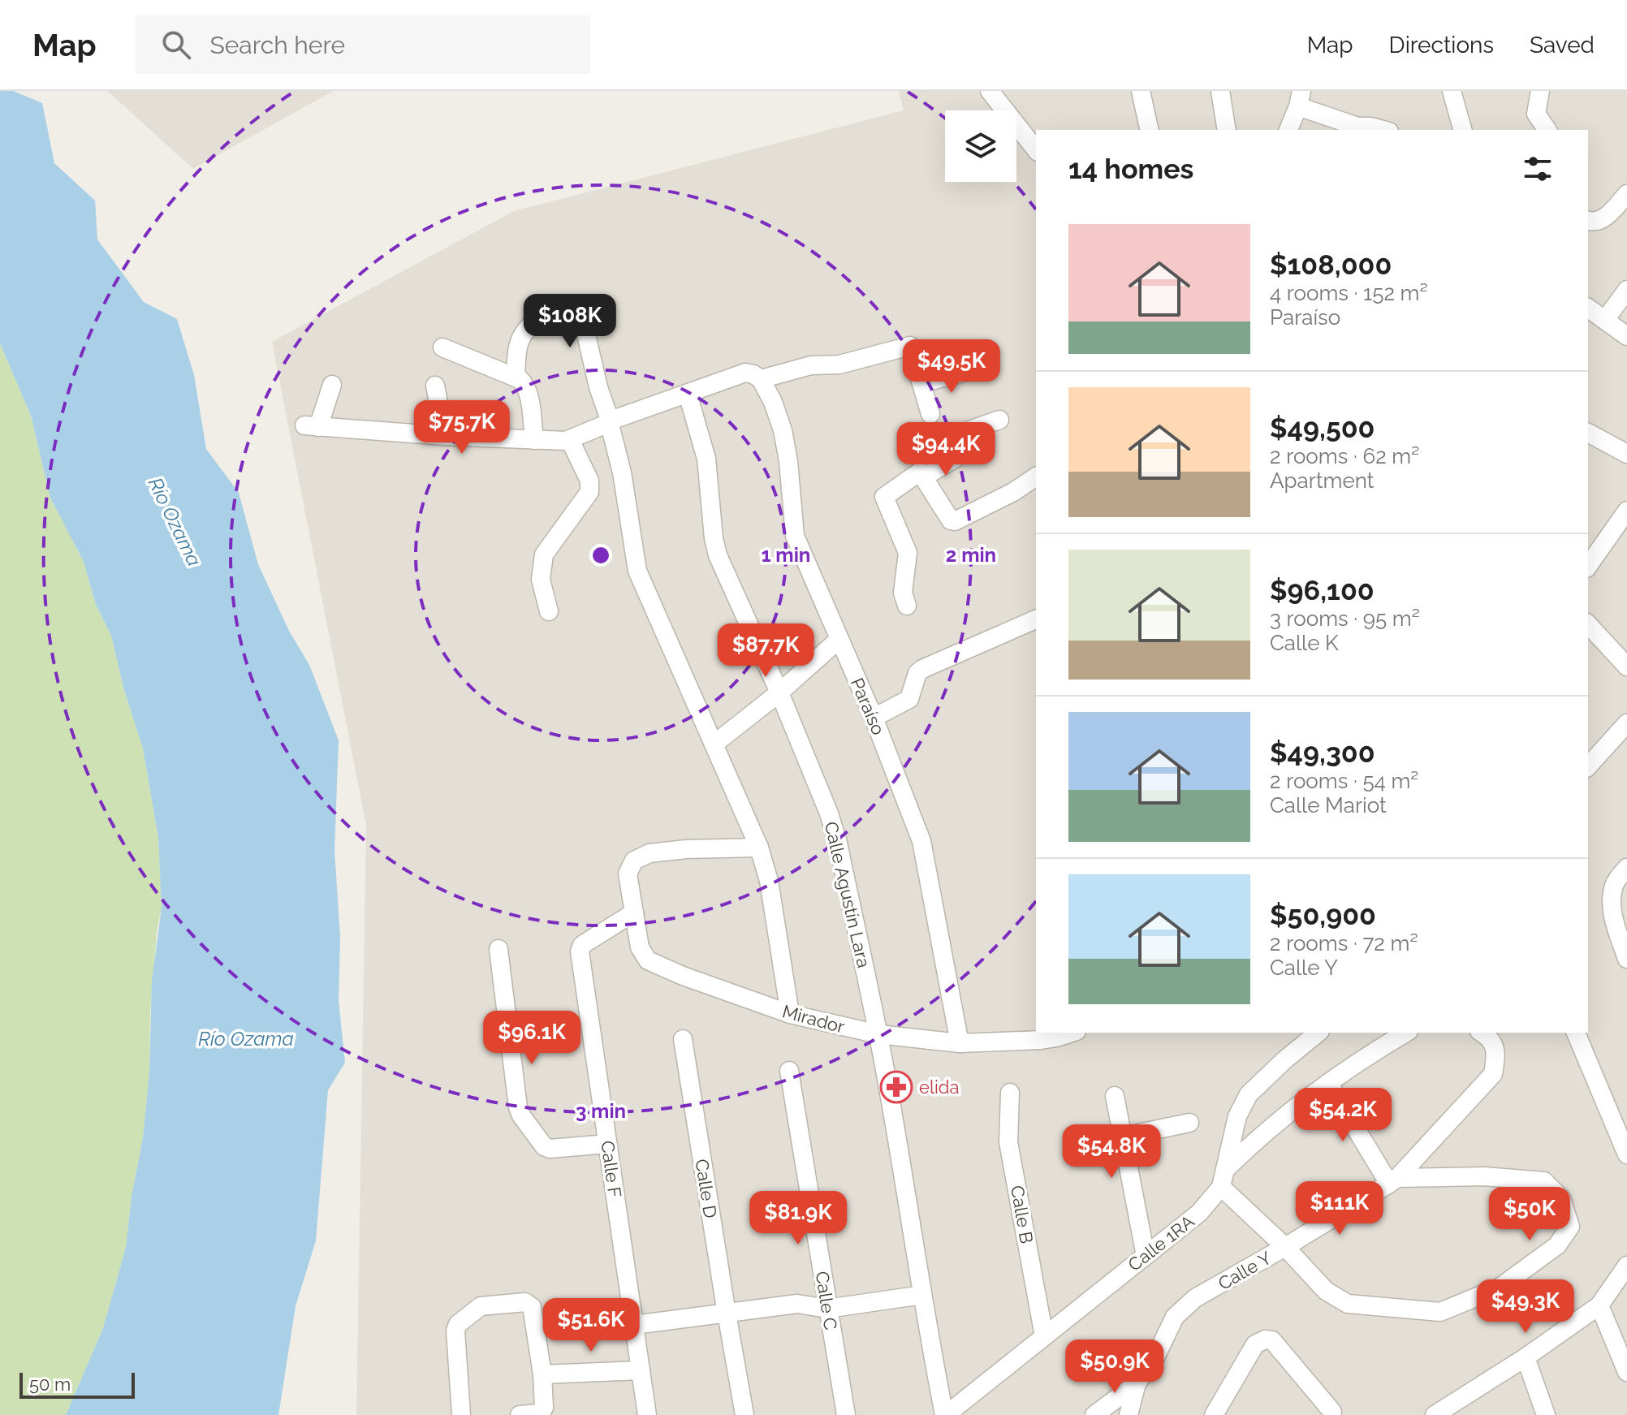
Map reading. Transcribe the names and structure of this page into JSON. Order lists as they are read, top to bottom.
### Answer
{
  "streets": {
    "street": [
      "Paraíso",
      "Calle Agustín Lara",
      "Mirador",
      "Calle F",
      "Calle D",
      "Calle B",
      "Calle 1RA",
      "Calle Y",
      "Calle C"
    ]
  },
  "crossings": [
    ["Paraíso", "Mirador"],
    ["Calle Agustín Lara", "Mirador"],
    ["Calle Agustín Lara", "Calle 1RA"],
    ["Mirador", "Calle F"],
    ["Calle B", "Calle 1RA"]
  ],
  "water": ["Río Ozama"],
  "places": {
    "pharmacy": ["elida"]
  },
  "scale_bar": "50 m",
  "page": {
    "header": "Map",
    "search": "Search here",
    "nav": ["Map", "Directions", "Saved"],
    "heading": "14 homes",
    "list": [
      {
        "name": "$108,000",
        "note": "4 rooms · 152 m² · Paraíso"
      },
      {
        "name": "$49,500",
        "note": "2 rooms · 62 m² · Apartment"
      },
      {
        "name": "$96,100",
        "note": "3 rooms · 95 m² · Calle K"
      },
      {
        "name": "$49,300",
        "note": "2 rooms · 54 m² · Calle Mariot"
      },
      {
        "name": "$50,900",
        "note": "2 rooms · 72 m² · Calle Y"
      }
    ],
    "price": [
      "$108K",
      "$49.5K",
      "$75.7K",
      "$94.4K",
      "$87.7K",
      "$96.1K",
      "$54.2K",
      "$54.8K",
      "$111K",
      "$50K",
      "$81.9K",
      "$49.3K",
      "$51.6K",
      "$50.9K"
    ],
    "scale": "50 m"
  },
  "rings": ["1 min", "2 min", "3 min"]
}
